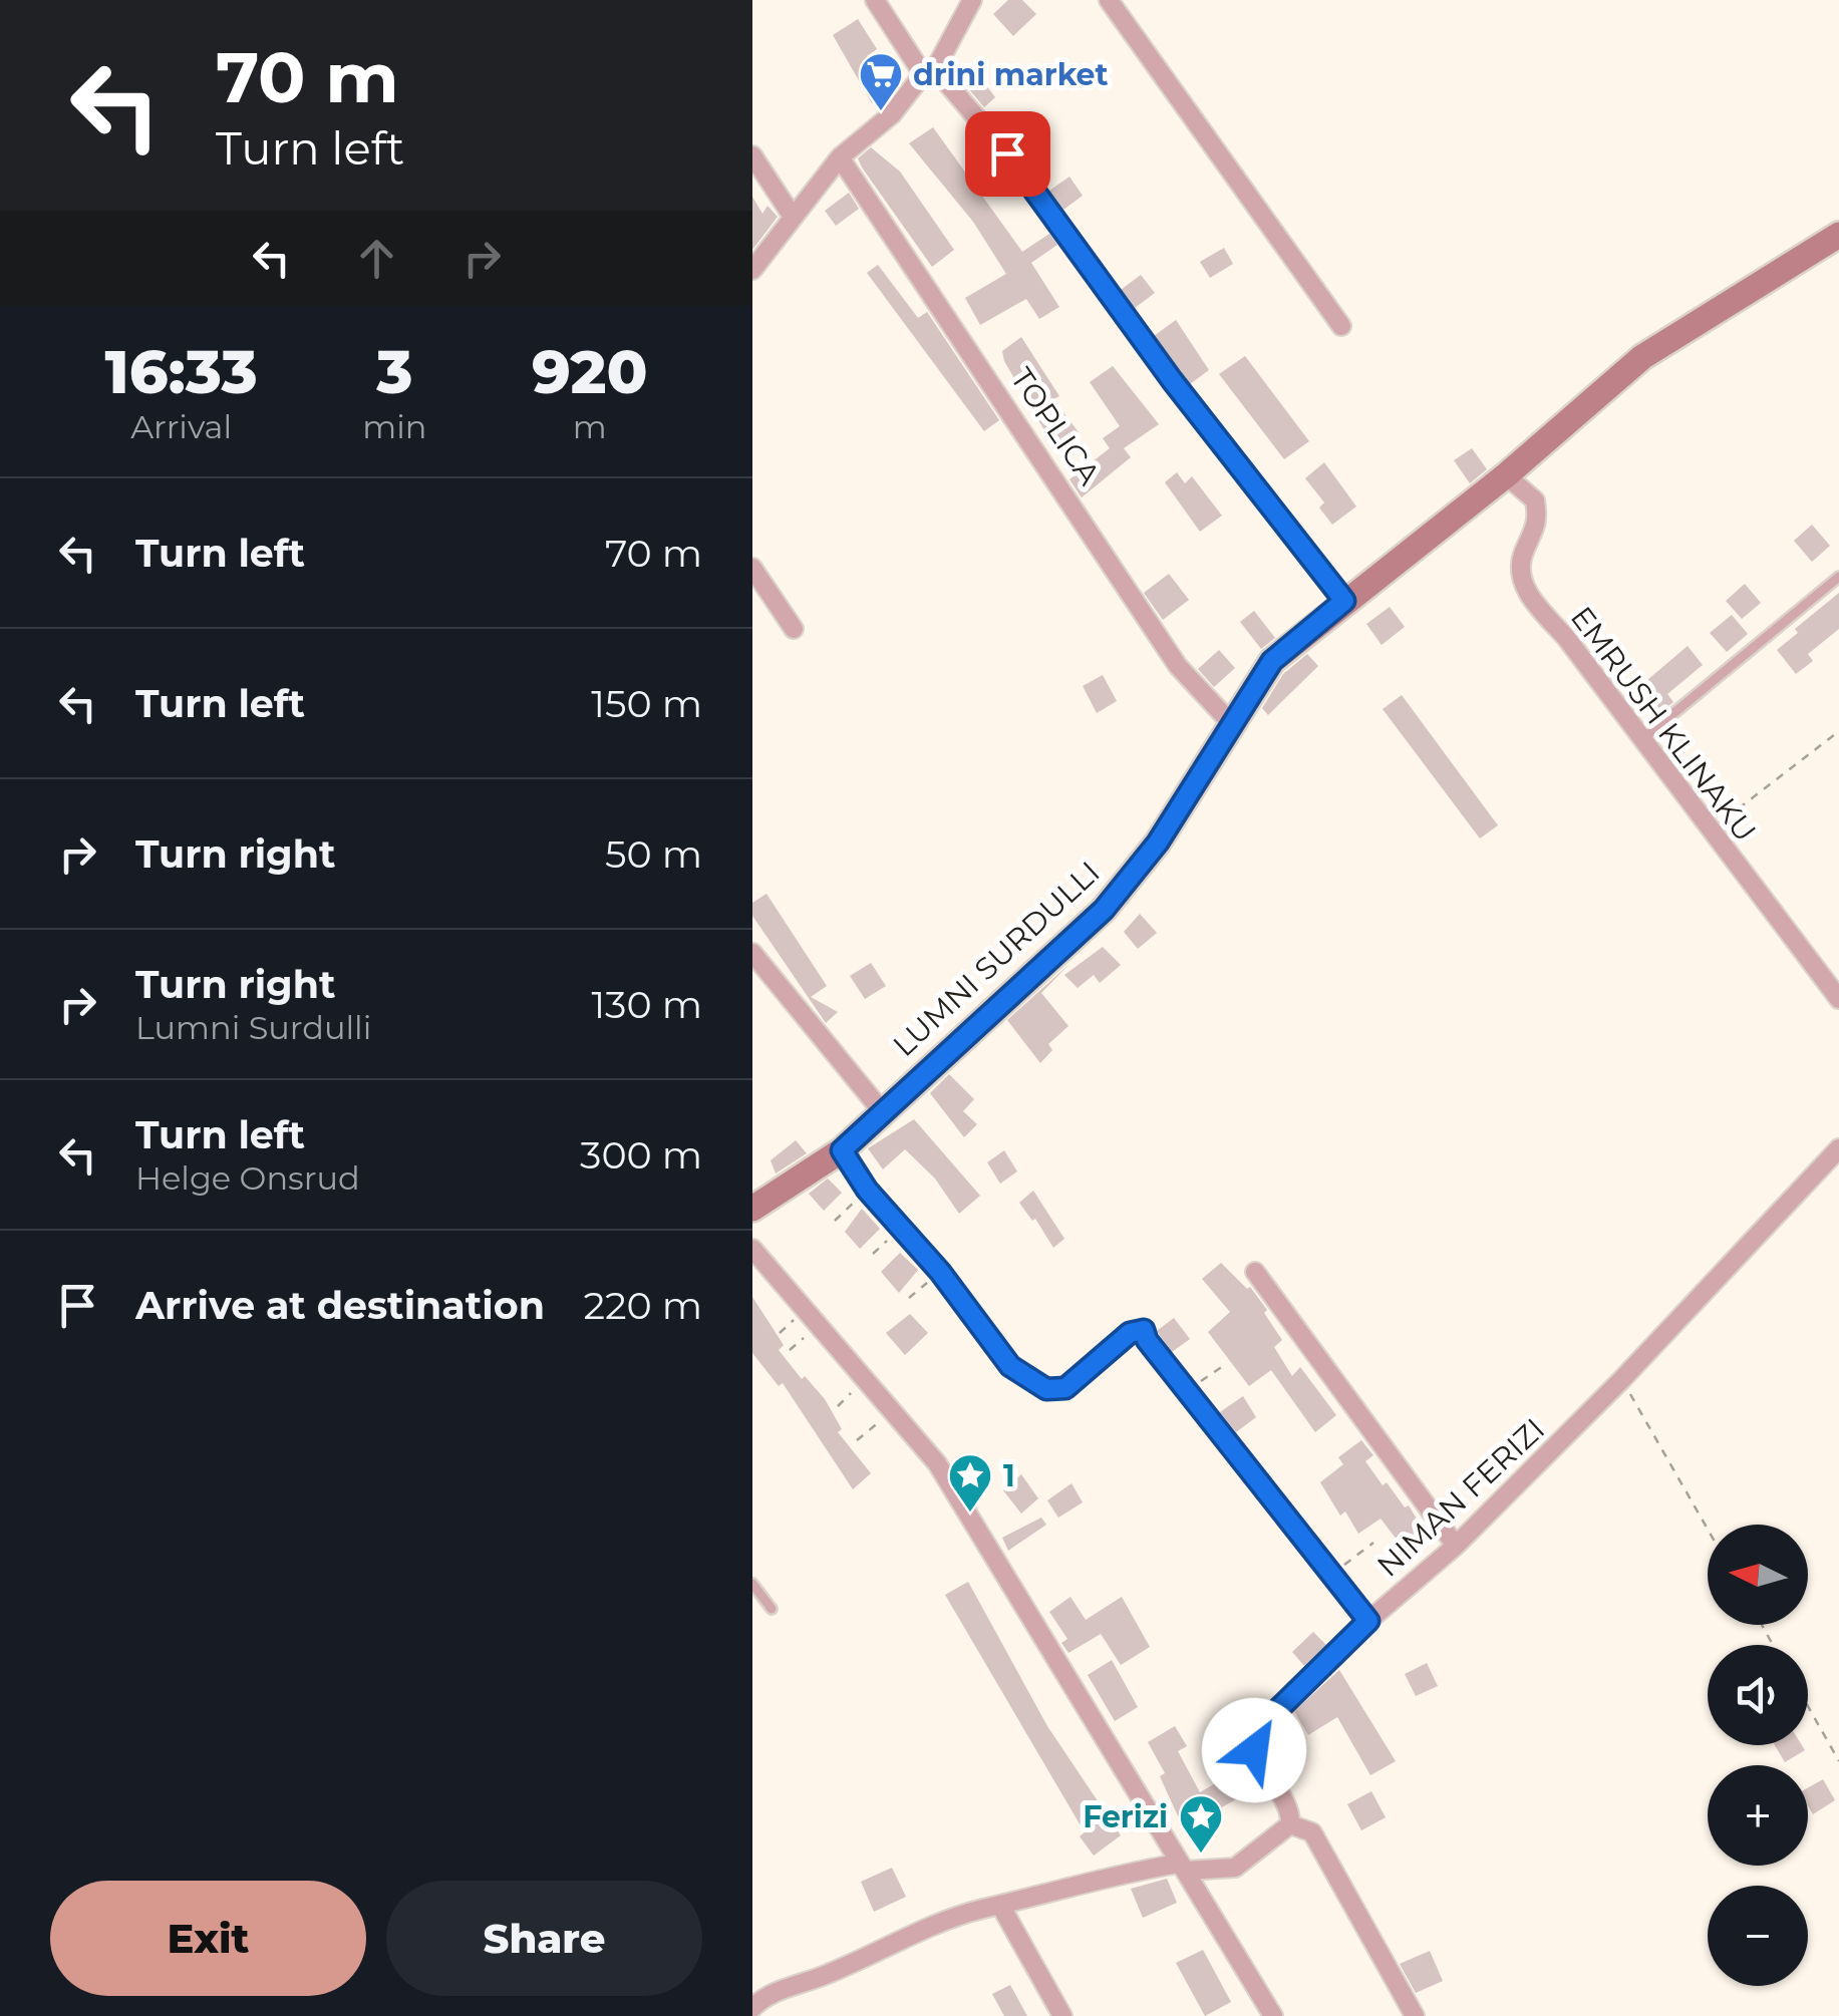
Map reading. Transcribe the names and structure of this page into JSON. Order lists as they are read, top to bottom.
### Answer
{
  "streets": {
    "street": [
      "TOPLICA",
      "EMRUSH KLINAKU",
      "LUMNI SURDULLI",
      "NIMAN FERIZI"
    ]
  },
  "crossings": [
    ["TOPLICA", "LUMNI SURDULLI"],
    ["EMRUSH KLINAKU", "LUMNI SURDULLI"]
  ],
  "places": {
    "supermarket": ["drini market"],
    "place": ["1", "Ferizi"]
  },
  "north": "left",
  "page": {
    "turn": ["70 m", "Turn left"],
    "eta": [
      "16:33",
      "Arrival",
      "3",
      "min",
      "920",
      "m"
    ],
    "list": [
      {
        "name": "Turn left",
        "value": "70 m"
      },
      {
        "name": "Turn left",
        "value": "150 m"
      },
      {
        "name": "Turn right",
        "value": "50 m"
      },
      {
        "name": "Turn right",
        "note": "Lumni Surdulli",
        "value": "130 m"
      },
      {
        "name": "Turn left",
        "note": "Helge Onsrud",
        "value": "300 m"
      },
      {
        "name": "Arrive at destination",
        "value": "220 m"
      }
    ],
    "map_buttons": ["+", "−"],
    "buttons": ["Exit", "Share"]
  }
}
